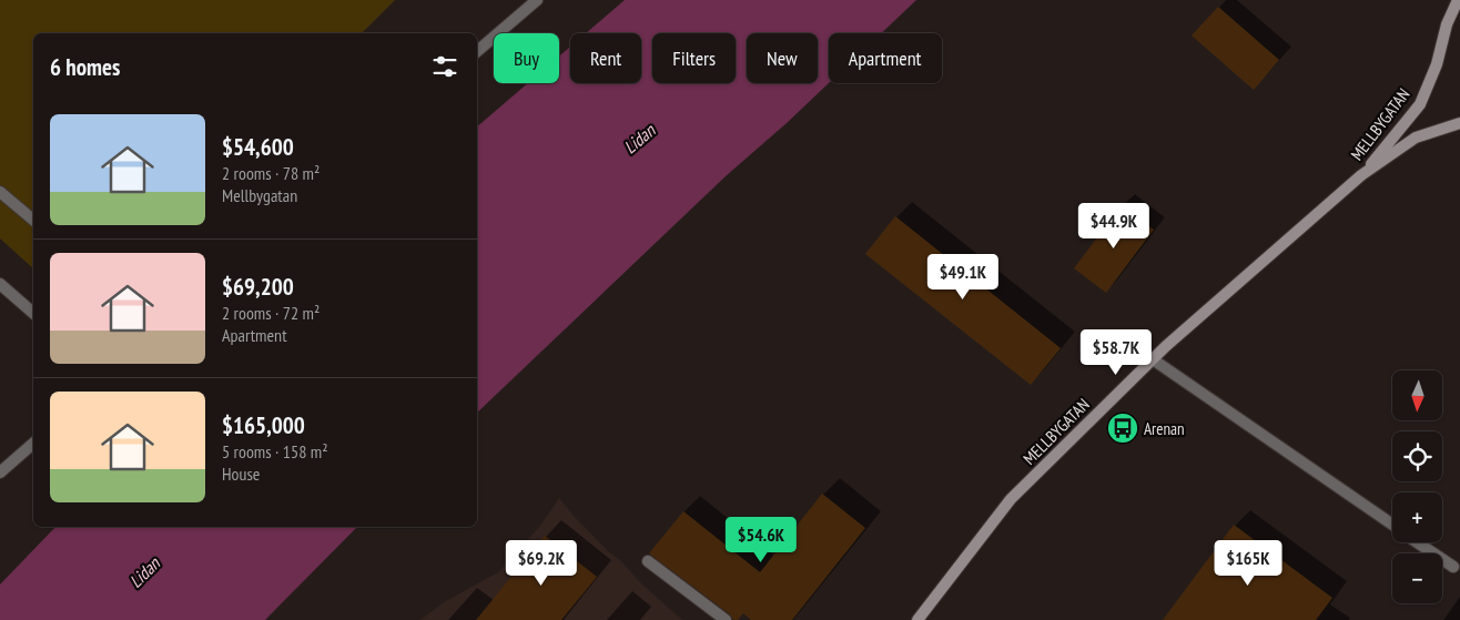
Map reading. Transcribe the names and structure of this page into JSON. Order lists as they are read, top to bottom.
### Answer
{
  "streets": {
    "main road": ["MELLBYGATAN"]
  },
  "water": ["Lidan"],
  "places": {
    "bus stop": ["Arenan"]
  },
  "north": "bottom",
  "page": {
    "chip": [
      "Buy",
      "Rent",
      "Filters",
      "New",
      "Apartment"
    ],
    "heading": "6 homes",
    "list": [
      {
        "name": "$54,600",
        "note": "2 rooms · 78 m² · Mellbygatan"
      },
      {
        "name": "$69,200",
        "note": "2 rooms · 72 m² · Apartment"
      },
      {
        "name": "$165,000",
        "note": "5 rooms · 158 m² · House"
      }
    ],
    "price": [
      "$44.9K",
      "$49.1K",
      "$58.7K",
      "$54.6K",
      "$69.2K",
      "$165K"
    ],
    "map_buttons": ["+", "−"]
  }
}
